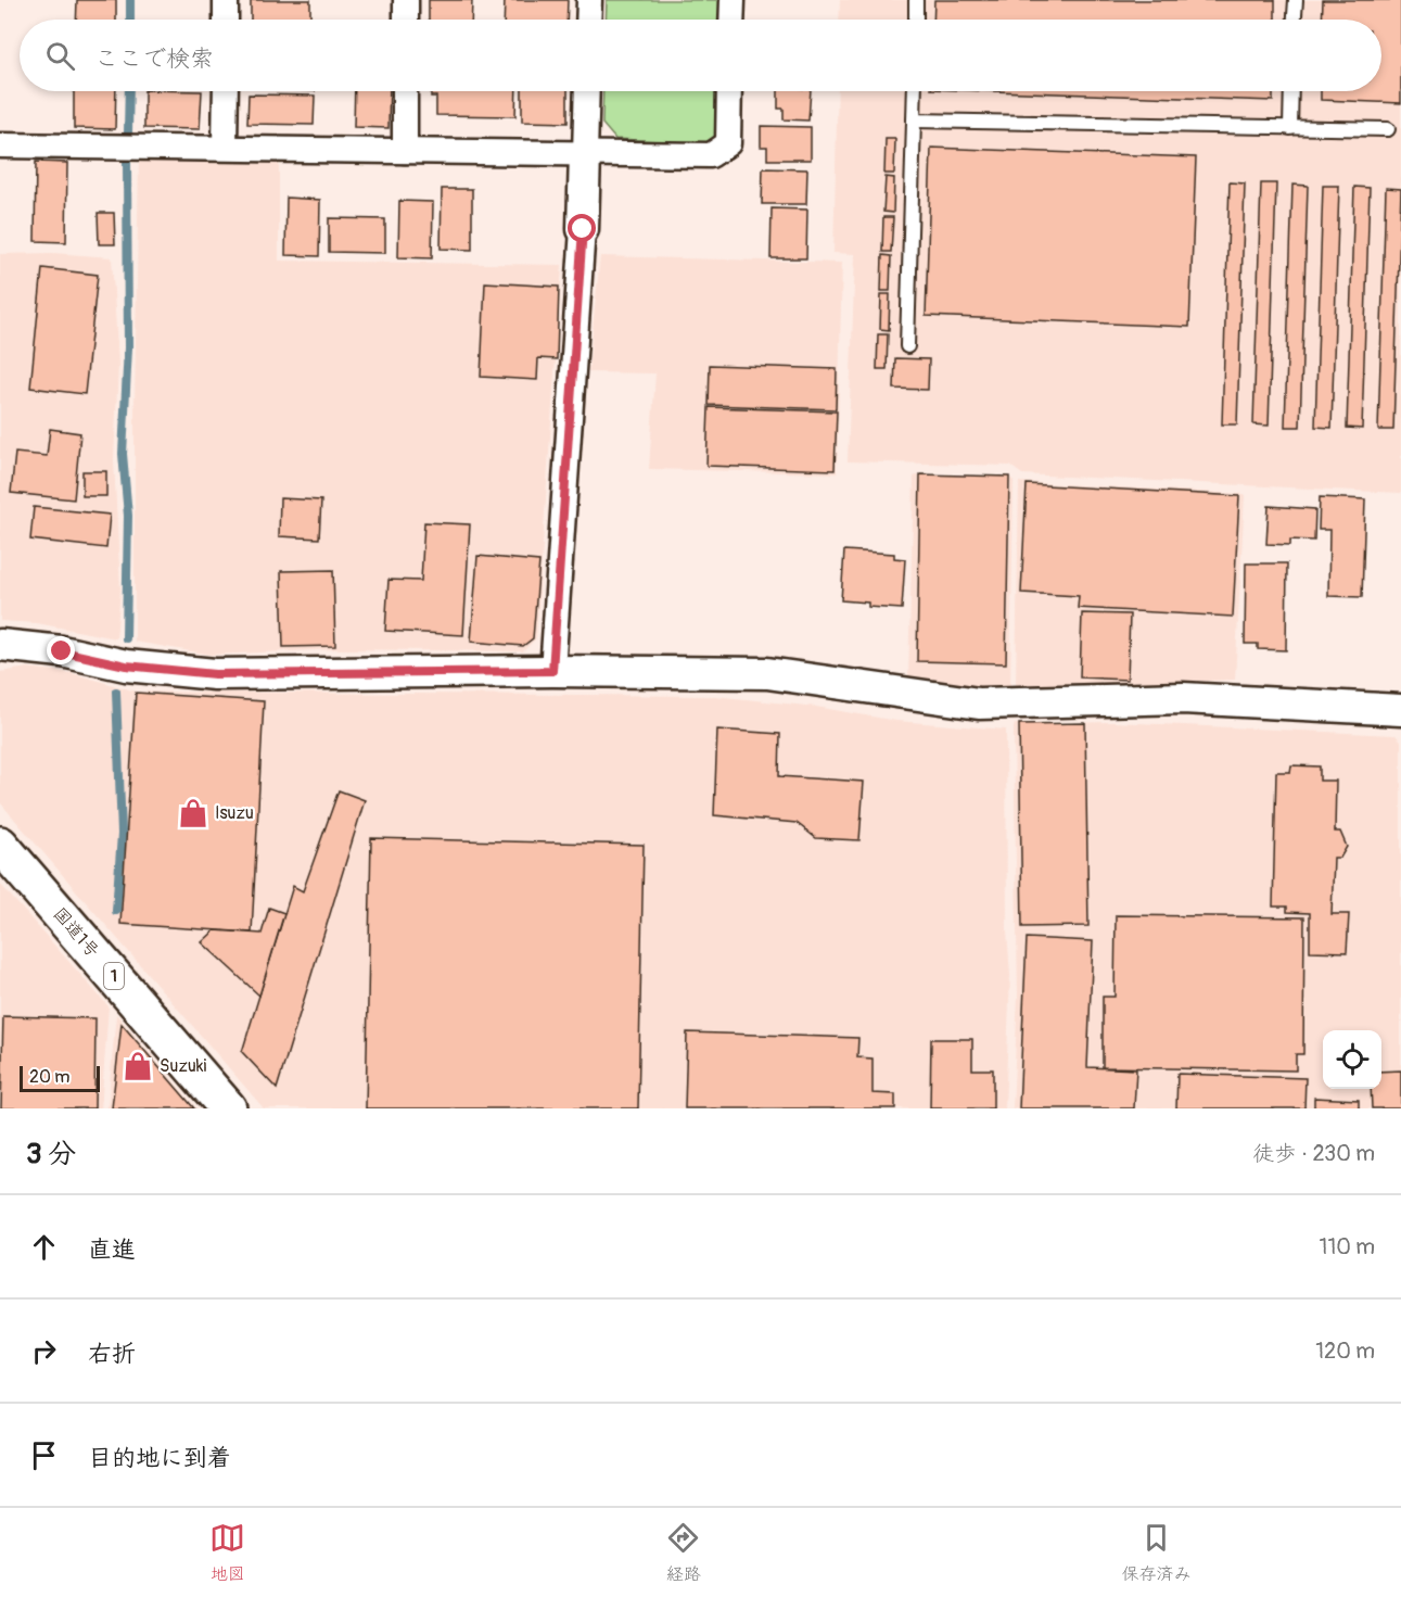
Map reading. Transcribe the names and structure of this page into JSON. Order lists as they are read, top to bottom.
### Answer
{
  "streets": {
    "highway": ["国道1号", "1"]
  },
  "places": {
    "shop": ["Isuzu", "Suzuki"]
  },
  "scale_bar": "20 m",
  "page": {
    "search": "ここで検索",
    "scale": "20 m",
    "heading": ["3 分", "徒歩 · 230 m"],
    "list": [
      ["直進", "110 m"],
      ["右折", "120 m"],
      "目的地に到着"
    ],
    "nav": ["地図", "経路", "保存済み"]
  }
}
